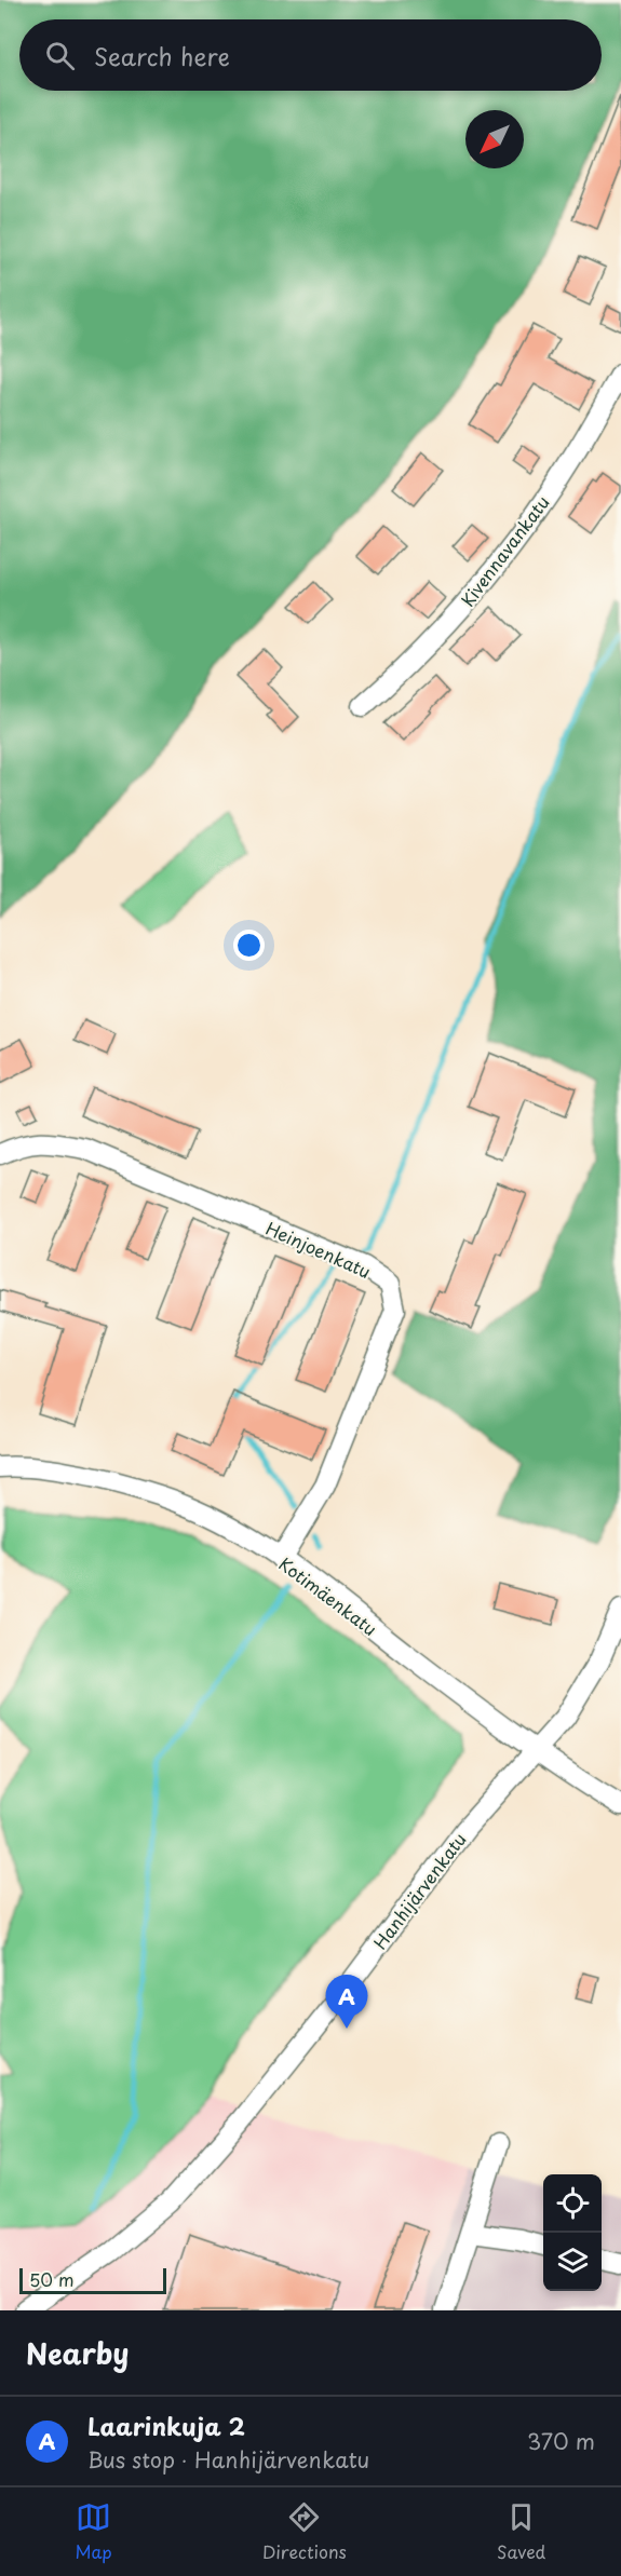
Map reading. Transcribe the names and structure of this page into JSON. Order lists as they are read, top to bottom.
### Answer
{
  "streets": {
    "street": [
      "Kivennavankatu",
      "Heinjoenkatu",
      "Kotimäenkatu",
      "Hanhijärvenkatu"
    ]
  },
  "crossings": [
    ["Heinjoenkatu", "Kotimäenkatu"],
    ["Kotimäenkatu", "Hanhijärvenkatu"]
  ],
  "scale_bar": "50 m",
  "north": "bottom left",
  "page": {
    "search": "Search here",
    "pins": "A",
    "scale": "50 m",
    "heading": "Nearby",
    "list": [
      {
        "mark": "A",
        "name": "Laarinkuja 2",
        "note": "Bus stop · Hanhijärvenkatu",
        "value": "370 m"
      }
    ],
    "nav": ["Map", "Directions", "Saved"]
  }
}
